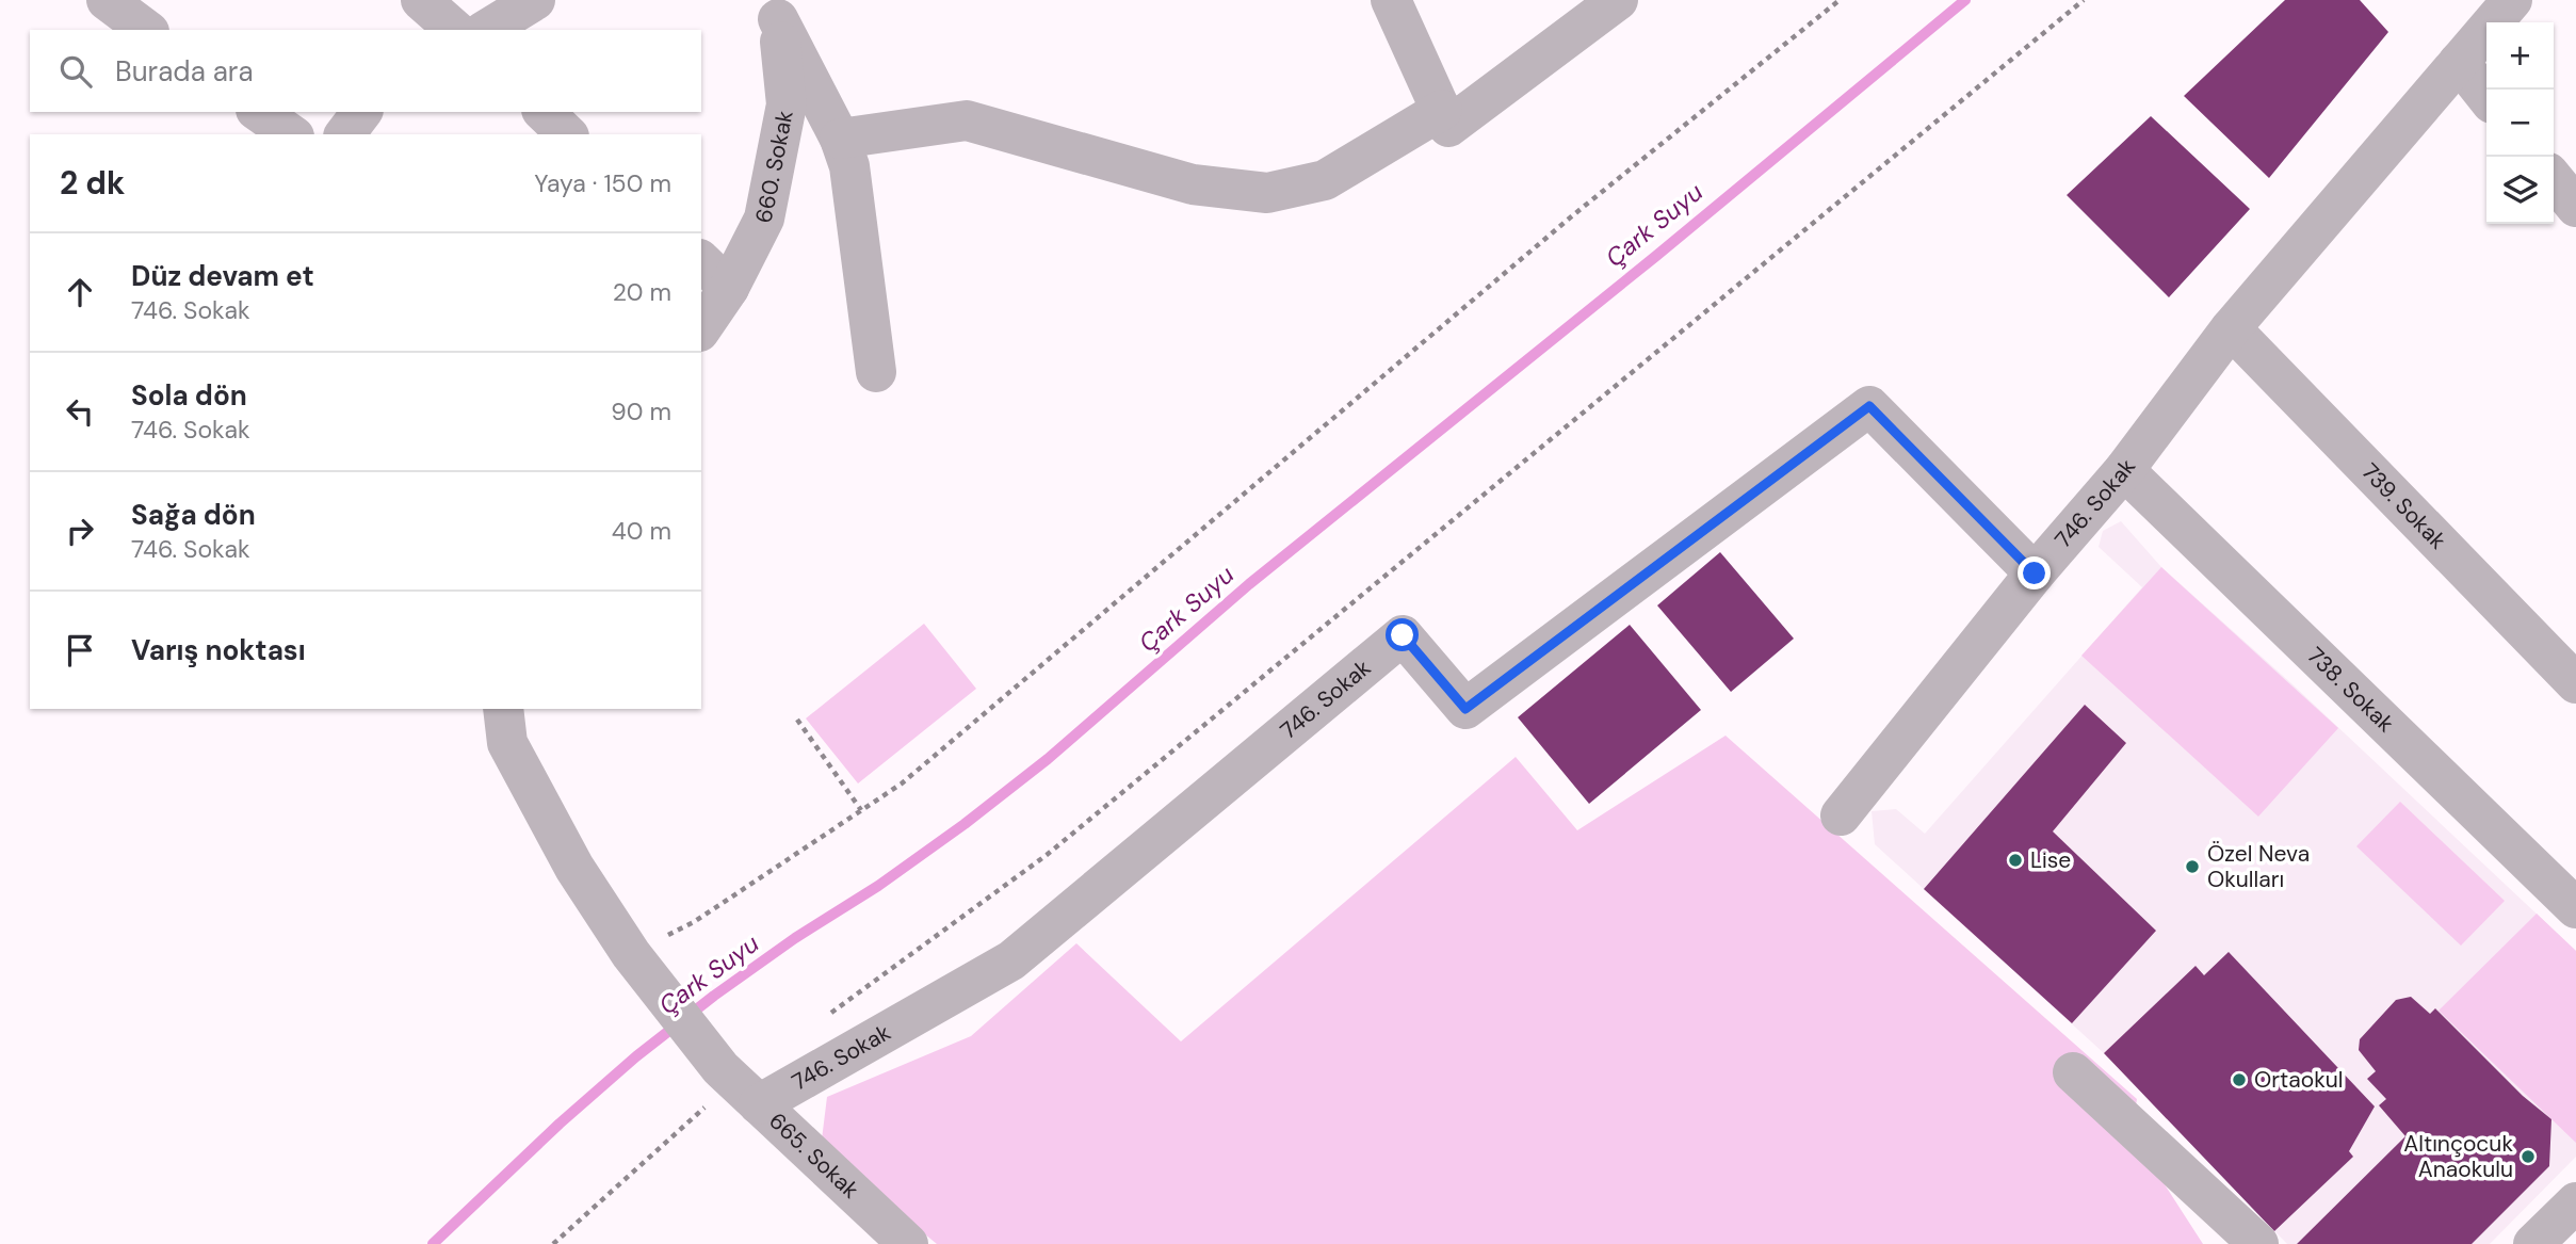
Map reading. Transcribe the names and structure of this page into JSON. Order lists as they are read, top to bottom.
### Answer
{
  "streets": {
    "street": [
      "660. Sokak",
      "746. Sokak",
      "739. Sokak",
      "738. Sokak",
      "665. Sokak"
    ]
  },
  "crossings": [
    ["746. Sokak", "739. Sokak"],
    ["746. Sokak", "738. Sokak"],
    ["746. Sokak", "665. Sokak"]
  ],
  "water": ["Çark Suyu"],
  "places": [
    "Lise",
    "Özel Neva Okulları",
    "Ortaokul",
    "Altınçocuk Anaokulu"
  ],
  "page": {
    "map_buttons": ["+", "−"],
    "search": "Burada ara",
    "heading": ["2 dk", "Yaya · 150 m"],
    "list": [
      ["Düz devam et", "746. Sokak", "20 m"],
      ["Sola dön", "746. Sokak", "90 m"],
      ["Sağa dön", "746. Sokak", "40 m"],
      "Varış noktası"
    ]
  }
}
